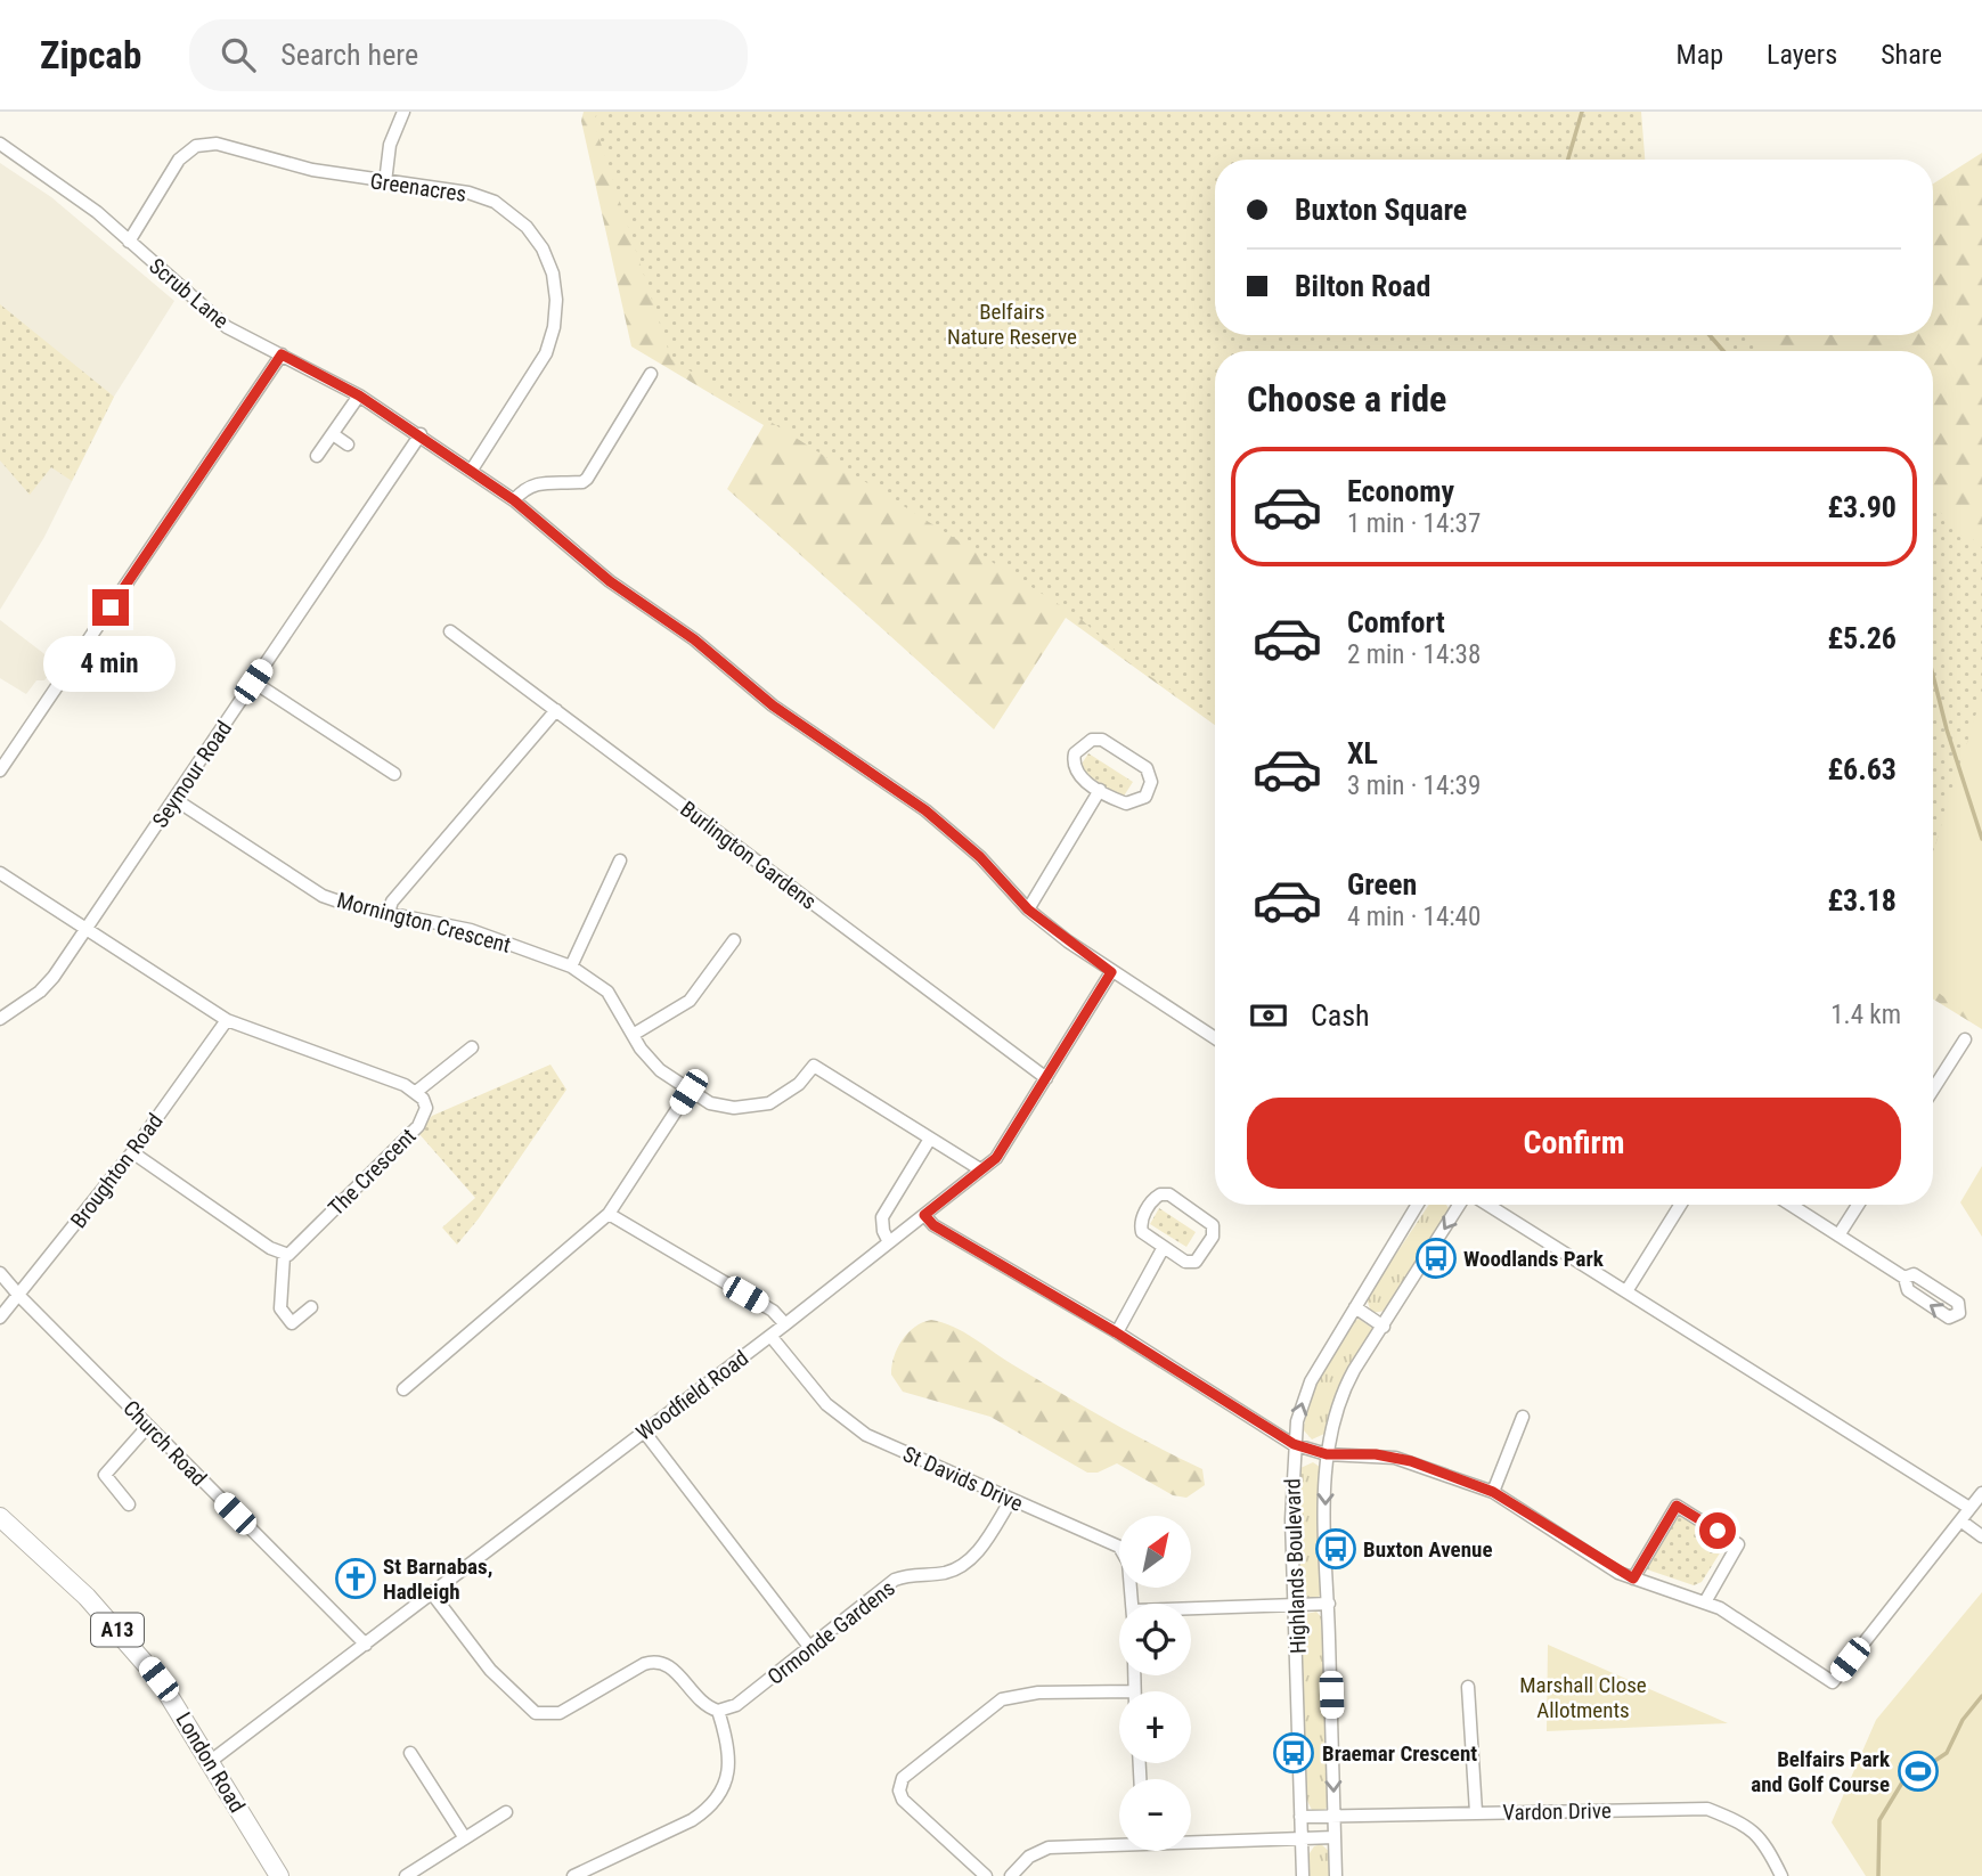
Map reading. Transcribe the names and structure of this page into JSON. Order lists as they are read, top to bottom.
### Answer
{
  "streets": {
    "main road": ["A13", "London Road"],
    "street": [
      "Greenacres",
      "Scrub Lane",
      "Seymour Road",
      "Burlington Gardens",
      "Mornington Crescent",
      "Broughton Road",
      "The Crescent",
      "Woodfield Road",
      "Church Road",
      "St Davids Drive",
      "Highlands Boulevard",
      "Ormonde Gardens",
      "Vardon Drive"
    ]
  },
  "crossings": [
    ["Greenacres", "Scrub Lane"],
    ["Scrub Lane", "Seymour Road"],
    ["Scrub Lane", "Woodfield Road"],
    ["Seymour Road", "Mornington Crescent"],
    ["Burlington Gardens", "Woodfield Road"],
    ["Broughton Road", "Church Road"],
    ["Woodfield Road", "Church Road"],
    ["Woodfield Road", "St Davids Drive"],
    ["Woodfield Road", "London Road"],
    ["St Davids Drive", "Ormonde Gardens"],
    ["Highlands Boulevard", "Vardon Drive"]
  ],
  "parks": ["Belfairs Nature Reserve", "Marshall Close Allotments"],
  "places": {
    "bus stop": ["Woodlands Park", "Buxton Avenue", "Braemar Crescent"],
    "church": ["St Barnabas, Hadleigh"],
    "sports": ["Belfairs Park and Golf Course"]
  },
  "north": "top right",
  "page": {
    "header": "Zipcab",
    "search": "Search here",
    "nav": ["Map", "Layers", "Share"],
    "banner": ["Buxton Square", "Bilton Road"],
    "heading": "Choose a ride",
    "list": [
      {
        "name": "Economy",
        "note": "1 min · 14:37",
        "value": "£3.90"
      },
      {
        "name": "Comfort",
        "note": "2 min · 14:38",
        "value": "£5.26"
      },
      {
        "name": "XL",
        "note": "3 min · 14:39",
        "value": "£6.63"
      },
      {
        "name": "Green",
        "note": "4 min · 14:40",
        "value": "£3.18"
      }
    ],
    "bubble": "4 min",
    "pay": ["Cash", "1.4 km"],
    "buttons": "Confirm",
    "map_buttons": ["+", "−"]
  }
}
